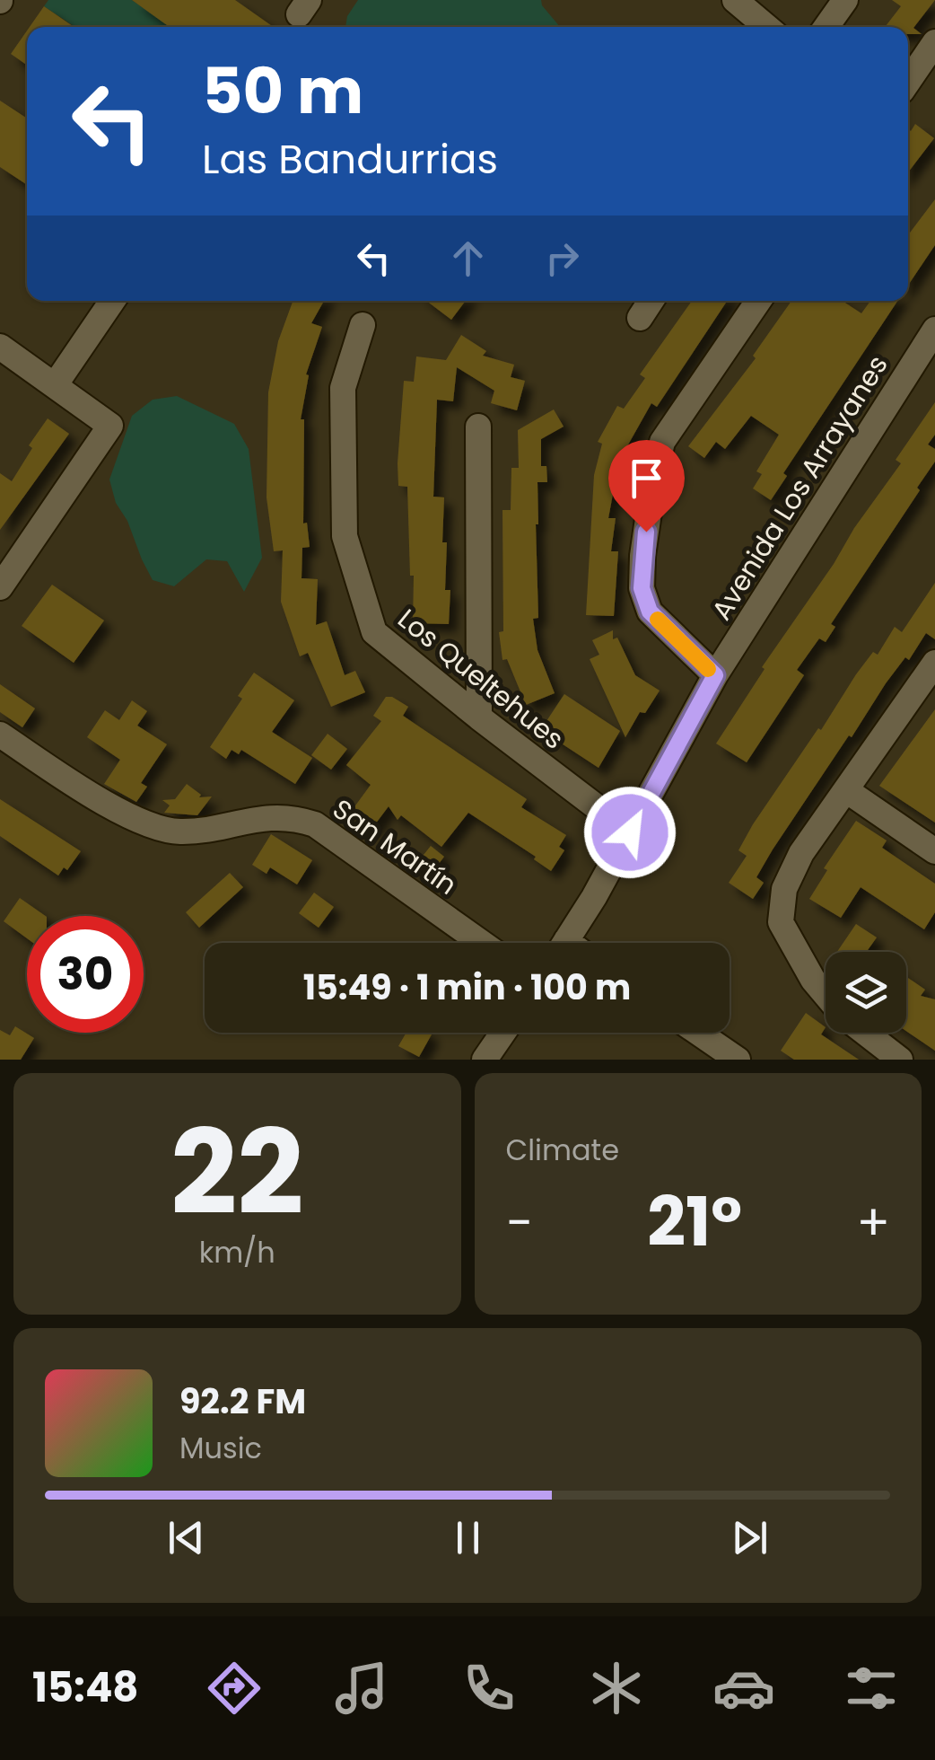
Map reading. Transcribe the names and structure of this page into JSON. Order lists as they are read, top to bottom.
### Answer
{
  "streets": {
    "street": ["Avenida Los Arrayanes", "Los Queltehues", "San Martín"]
  },
  "crossings": [
    ["Avenida Los Arrayanes", "Los Queltehues"]
  ],
  "page": {
    "turn": ["50 m", "Las Bandurrias"],
    "limit": "30",
    "trip": "15:49 · 1 min · 100 m",
    "tile": [
      ["22", "km/h"],
      "Climate"
    ],
    "heat": ["−", "21°", "+"],
    "song": ["92.2 FM", "Music"],
    "tabs": "15:48"
  }
}
